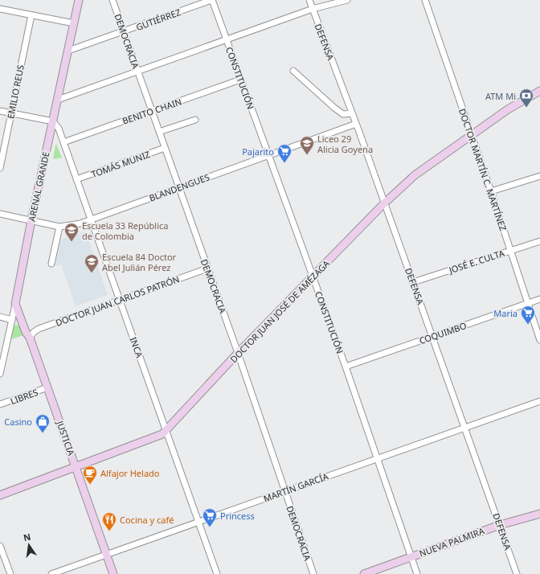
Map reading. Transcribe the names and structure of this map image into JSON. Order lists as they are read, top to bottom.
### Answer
{
  "streets": {
    "street": [
      "GUTIÉRREZ",
      "DEMOCRACIA",
      "DEFENSA",
      "CONSTITUCIÓN",
      "EMILIO REUS",
      "BENITO CHAIN",
      "TOMÁS MUNIZ",
      "DOCTOR MARTÍN C. MARTÍNEZ",
      "ARENAL GRANDE",
      "BLANDENGUES",
      "JOSÉ E. CULTA",
      "DOCTOR JUAN CARLOS PATRÓN",
      "DOCTOR JUAN JOSÉ DE AMÉZAGA",
      "COQUIMBO",
      "INCA",
      "LIBRES",
      "JUSTICIA",
      "MARTÍN GARCÍA",
      "NUEVA PALMIRA"
    ]
  },
  "crossings": [
    ["GUTIÉRREZ", "DEMOCRACIA"],
    ["GUTIÉRREZ", "CONSTITUCIÓN"],
    ["GUTIÉRREZ", "ARENAL GRANDE"],
    ["DEMOCRACIA", "BENITO CHAIN"],
    ["DEMOCRACIA", "TOMÁS MUNIZ"],
    ["DEMOCRACIA", "BLANDENGUES"],
    ["DEMOCRACIA", "DOCTOR JUAN CARLOS PATRÓN"],
    ["DEMOCRACIA", "DOCTOR JUAN JOSÉ DE AMÉZAGA"],
    ["DEMOCRACIA", "MARTÍN GARCÍA"],
    ["DEFENSA", "BLANDENGUES"],
    ["DEFENSA", "JOSÉ E. CULTA"],
    ["DEFENSA", "DOCTOR JUAN JOSÉ DE AMÉZAGA"],
    ["DEFENSA", "COQUIMBO"],
    ["DEFENSA", "MARTÍN GARCÍA"],
    ["DEFENSA", "NUEVA PALMIRA"],
    ["CONSTITUCIÓN", "BENITO CHAIN"],
    ["CONSTITUCIÓN", "BLANDENGUES"],
    ["CONSTITUCIÓN", "DOCTOR JUAN JOSÉ DE AMÉZAGA"],
    ["CONSTITUCIÓN", "COQUIMBO"],
    ["CONSTITUCIÓN", "MARTÍN GARCÍA"],
    ["CONSTITUCIÓN", "NUEVA PALMIRA"],
    ["BENITO CHAIN", "INCA"],
    ["TOMÁS MUNIZ", "INCA"],
    ["DOCTOR MARTÍN C. MARTÍNEZ", "JOSÉ E. CULTA"],
    ["DOCTOR MARTÍN C. MARTÍNEZ", "DOCTOR JUAN JOSÉ DE AMÉZAGA"],
    ["DOCTOR MARTÍN C. MARTÍNEZ", "COQUIMBO"],
    ["ARENAL GRANDE", "BLANDENGUES"],
    ["ARENAL GRANDE", "INCA"],
    ["ARENAL GRANDE", "JUSTICIA"],
    ["BLANDENGUES", "INCA"],
    ["DOCTOR JUAN CARLOS PATRÓN", "INCA"],
    ["DOCTOR JUAN CARLOS PATRÓN", "JUSTICIA"],
    ["DOCTOR JUAN JOSÉ DE AMÉZAGA", "INCA"],
    ["DOCTOR JUAN JOSÉ DE AMÉZAGA", "JUSTICIA"],
    ["INCA", "MARTÍN GARCÍA"],
    ["LIBRES", "JUSTICIA"],
    ["JUSTICIA", "MARTÍN GARCÍA"]
  ],
  "places": {
    "bank": ["ATM Mi"],
    "school or university": ["Liceo 29 Alicia Goyena", "Escuela 33 República de Colombia", "Escuela 84 Doctor Abel Julián Pérez"],
    "supermarket": ["Pajarito", "Maria", "Princess"],
    "shop": ["Casino"],
    "cafe": ["Alfajor Helado"],
    "restaurant": ["Cocina y café"]
  },
  "north": "top"
}
